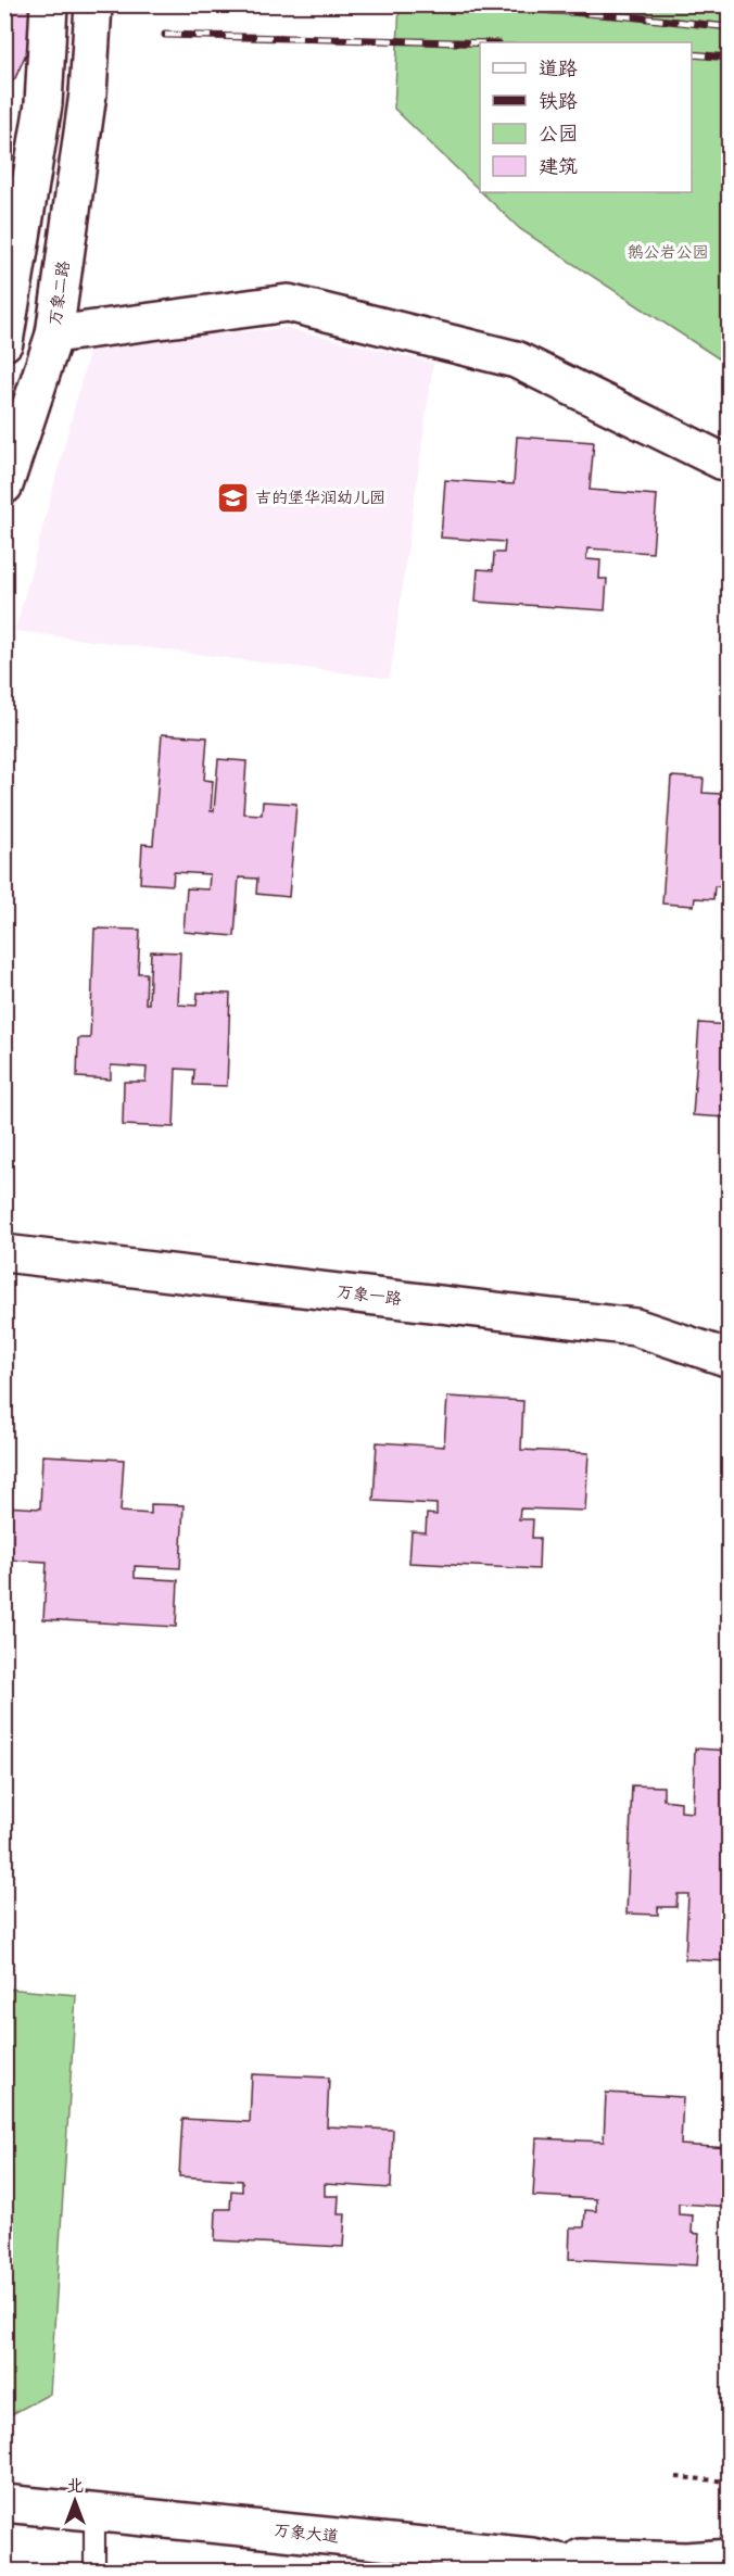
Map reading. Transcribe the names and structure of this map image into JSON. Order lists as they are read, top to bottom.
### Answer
{
  "streets": {
    "street": ["万象二路", "万象一路", "万象大道"]
  },
  "parks": ["鹅公岩公园"],
  "places": {
    "school or university": ["吉的堡华润幼儿园"]
  },
  "legend": [
    "道路",
    "铁路",
    "公园",
    "建筑"
  ],
  "north": "top"
}
